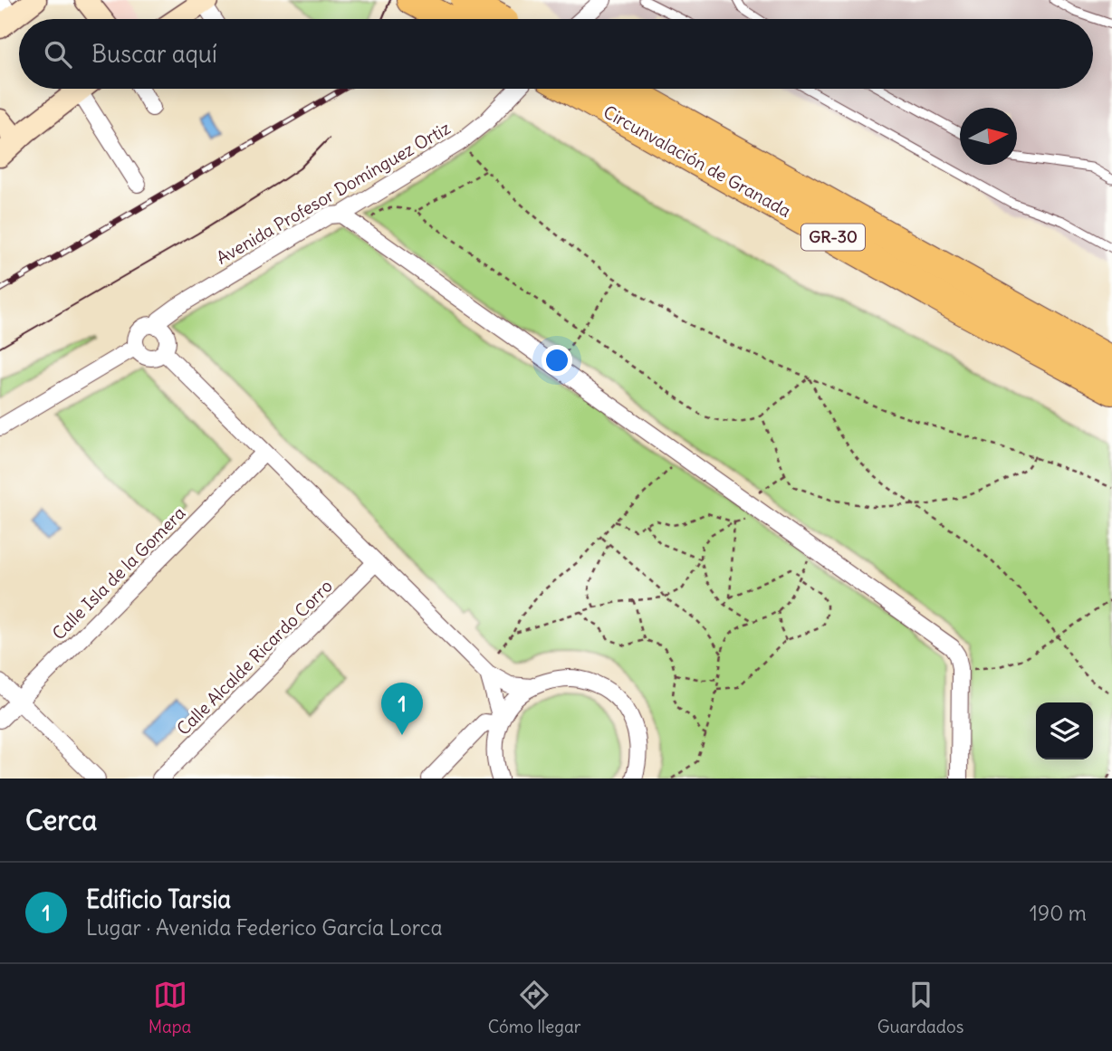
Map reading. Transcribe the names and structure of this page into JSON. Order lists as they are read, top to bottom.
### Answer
{
  "streets": {
    "highway": ["Circunvalación de Granada", "GR-30"],
    "street": ["Avenida Profesor Domínguez Ortiz", "Calle Isla de la Gomera", "Calle Alcalde Ricardo Corro"]
  },
  "north": "right",
  "page": {
    "search": "Buscar aquí",
    "pins": "1",
    "heading": "Cerca",
    "list": [
      {
        "mark": "1",
        "name": "Edificio Tarsia",
        "note": "Lugar · Avenida Federico García Lorca",
        "value": "190 m"
      }
    ],
    "nav": ["Mapa", "Cómo llegar", "Guardados"]
  }
}
